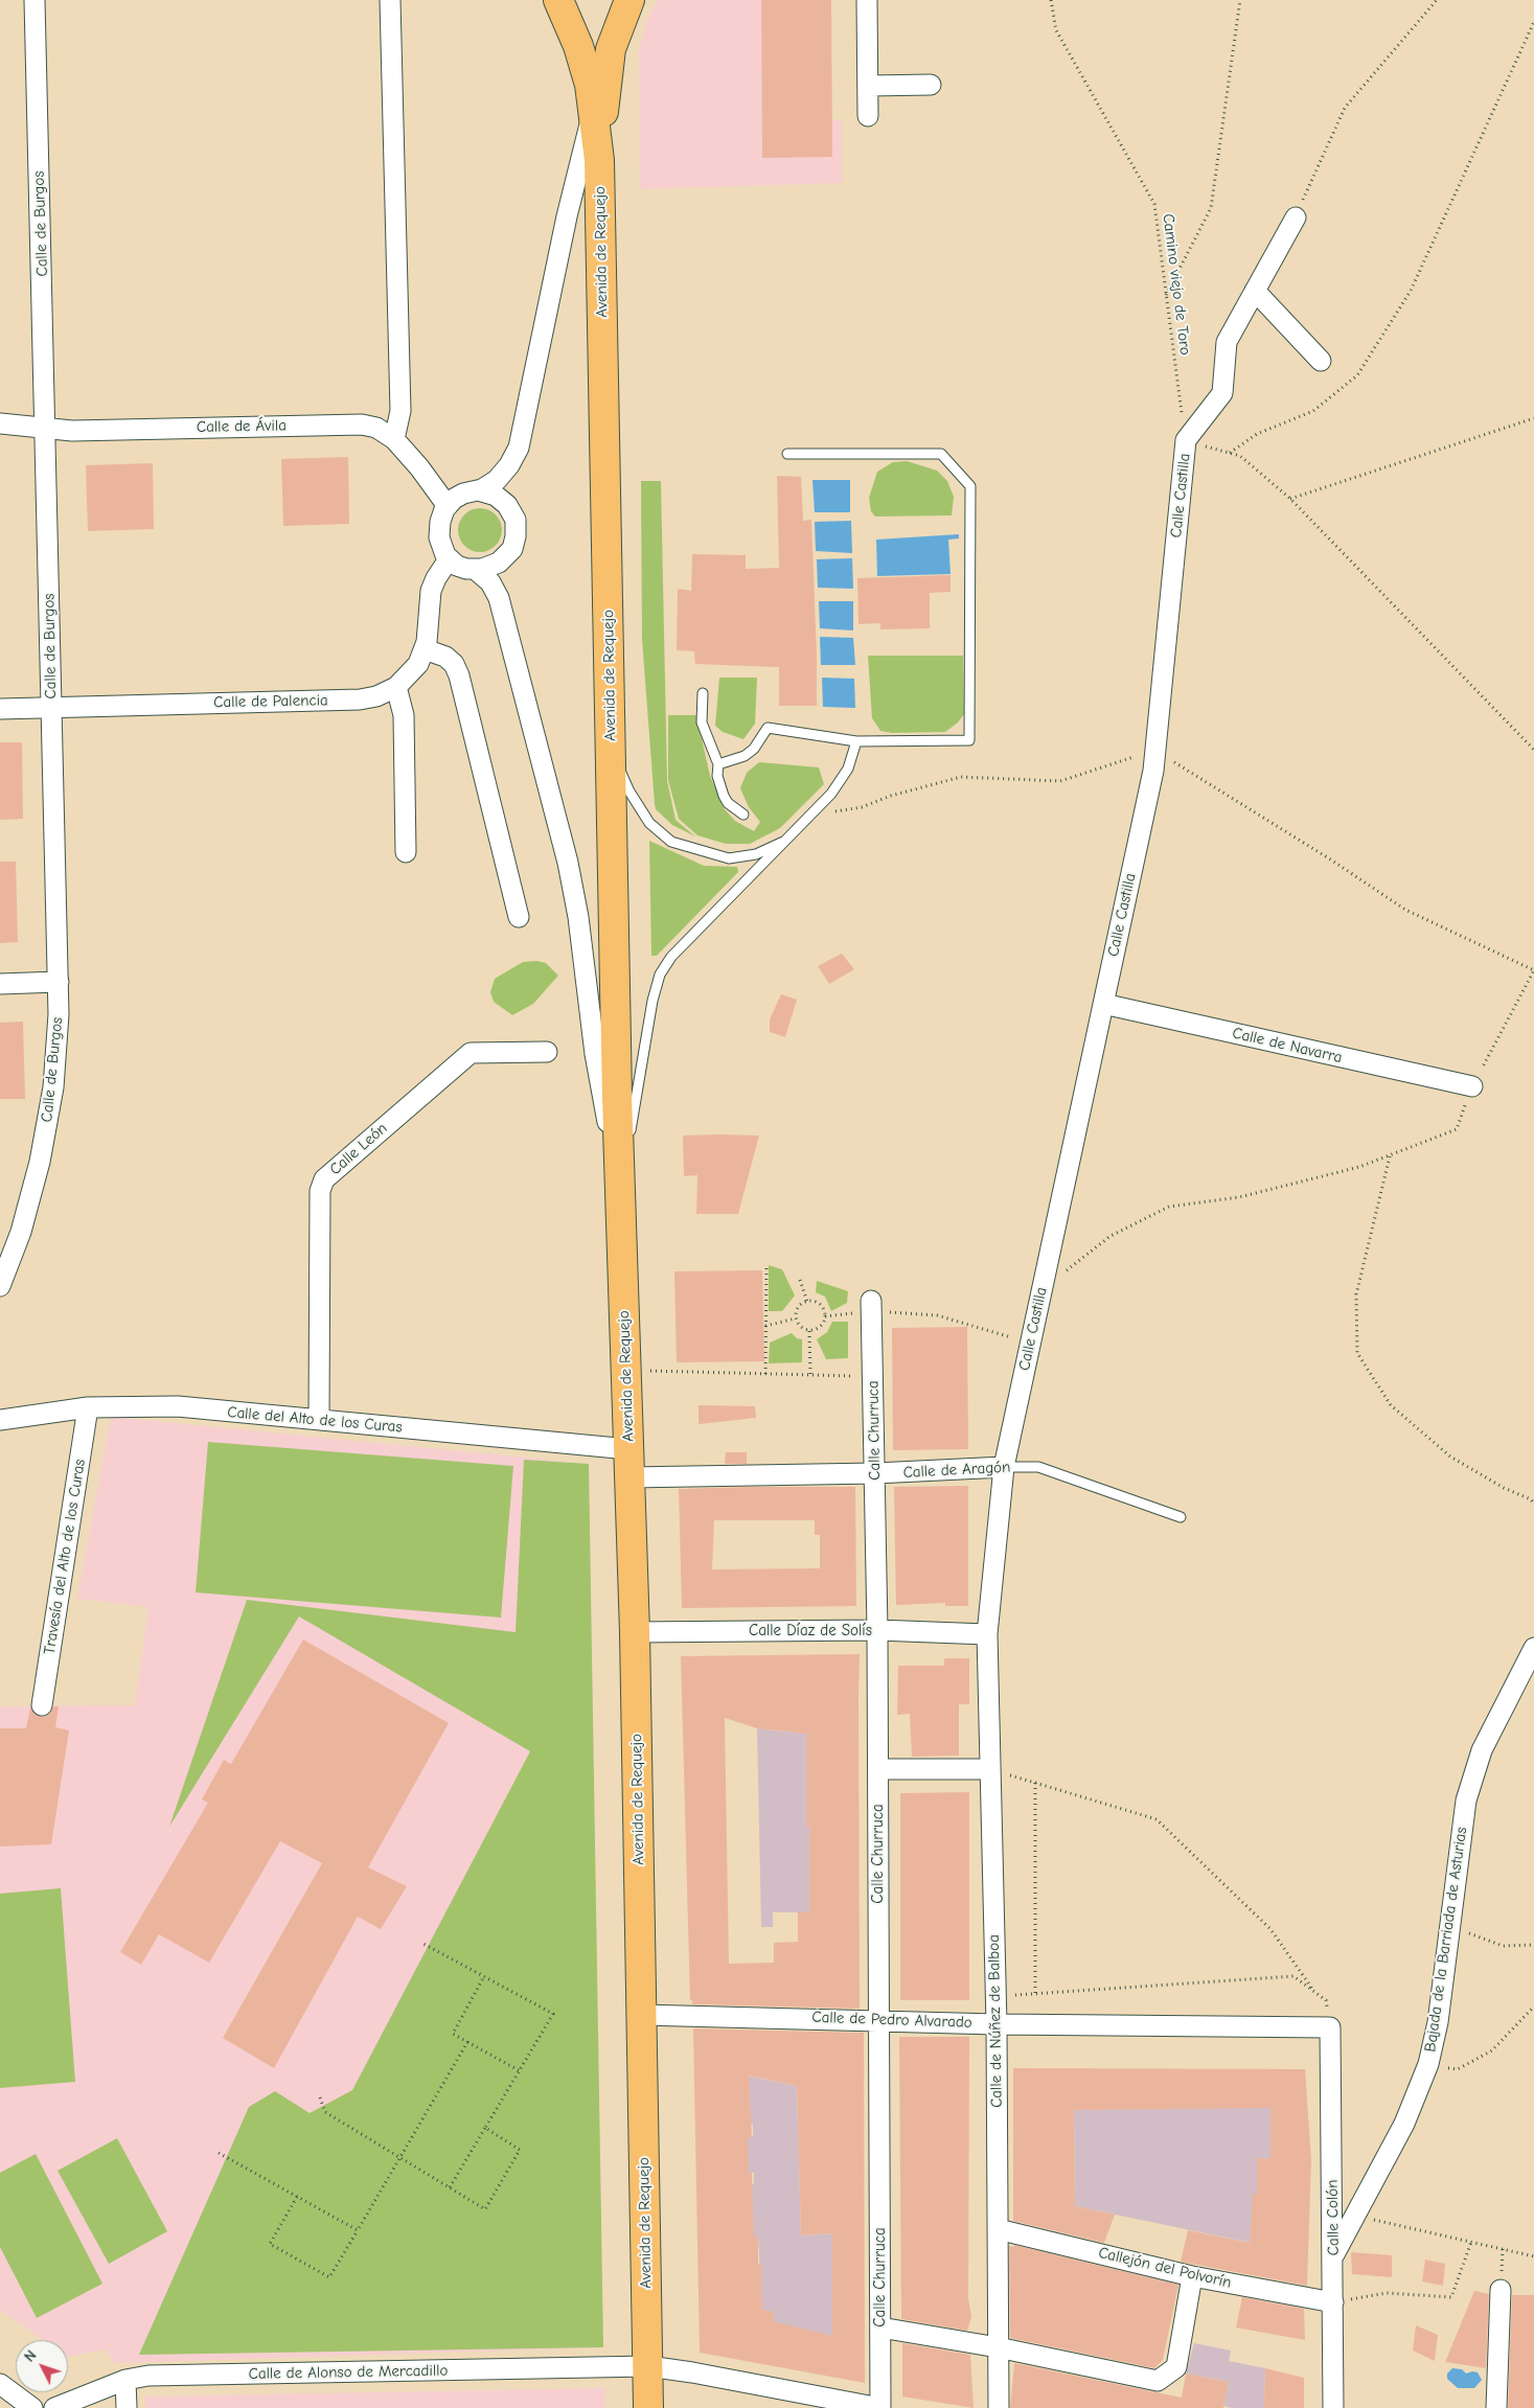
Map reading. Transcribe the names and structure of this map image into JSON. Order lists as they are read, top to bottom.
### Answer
{
  "streets": {
    "highway": ["Avenida de Requejo"],
    "street": [
      "Calle de Burgos",
      "Calle de Ávila",
      "Calle Castilla",
      "Calle de Palencia",
      "Calle de Navarra",
      "Calle León",
      "Calle del Alto de los Curas",
      "Calle Churruca",
      "Calle de Aragón",
      "Travesía del Alto de los Curas",
      "Calle Díaz de Solís",
      "Bajada de la Barriada de Asturias",
      "Calle de Pedro Alvarado",
      "Calle de Núñez de Balboa",
      "Calle Colón",
      "Callejón del Polvorín",
      "Calle de Alonso de Mercadillo"
    ],
    "path": ["Camino viejo de Toro"]
  },
  "crossings": [
    ["Calle de Burgos", "Calle de Ávila"],
    ["Calle de Burgos", "Calle de Palencia"],
    ["Avenida de Requejo", "Calle del Alto de los Curas"],
    ["Avenida de Requejo", "Calle de Aragón"],
    ["Avenida de Requejo", "Calle Díaz de Solís"],
    ["Avenida de Requejo", "Calle de Pedro Alvarado"],
    ["Avenida de Requejo", "Calle de Alonso de Mercadillo"],
    ["Camino viejo de Toro", "Calle Castilla"],
    ["Calle de Ávila", "Calle de Palencia"],
    ["Calle Castilla", "Calle de Navarra"],
    ["Calle Castilla", "Calle de Aragón"],
    ["Calle Castilla", "Calle Díaz de Solís"],
    ["Calle Castilla", "Calle de Núñez de Balboa"],
    ["Calle León", "Calle del Alto de los Curas"],
    ["Calle del Alto de los Curas", "Calle de Aragón"],
    ["Calle del Alto de los Curas", "Travesía del Alto de los Curas"],
    ["Calle Churruca", "Calle de Aragón"],
    ["Calle Churruca", "Calle Díaz de Solís"],
    ["Calle Churruca", "Calle de Pedro Alvarado"],
    ["Calle Churruca", "Calle de Alonso de Mercadillo"],
    ["Calle Díaz de Solís", "Calle de Núñez de Balboa"],
    ["Bajada de la Barriada de Asturias", "Calle Colón"],
    ["Calle de Pedro Alvarado", "Calle de Núñez de Balboa"],
    ["Calle de Pedro Alvarado", "Calle Colón"],
    ["Calle de Núñez de Balboa", "Callejón del Polvorín"],
    ["Calle Colón", "Callejón del Polvorín"]
  ],
  "north": "top left"
}
